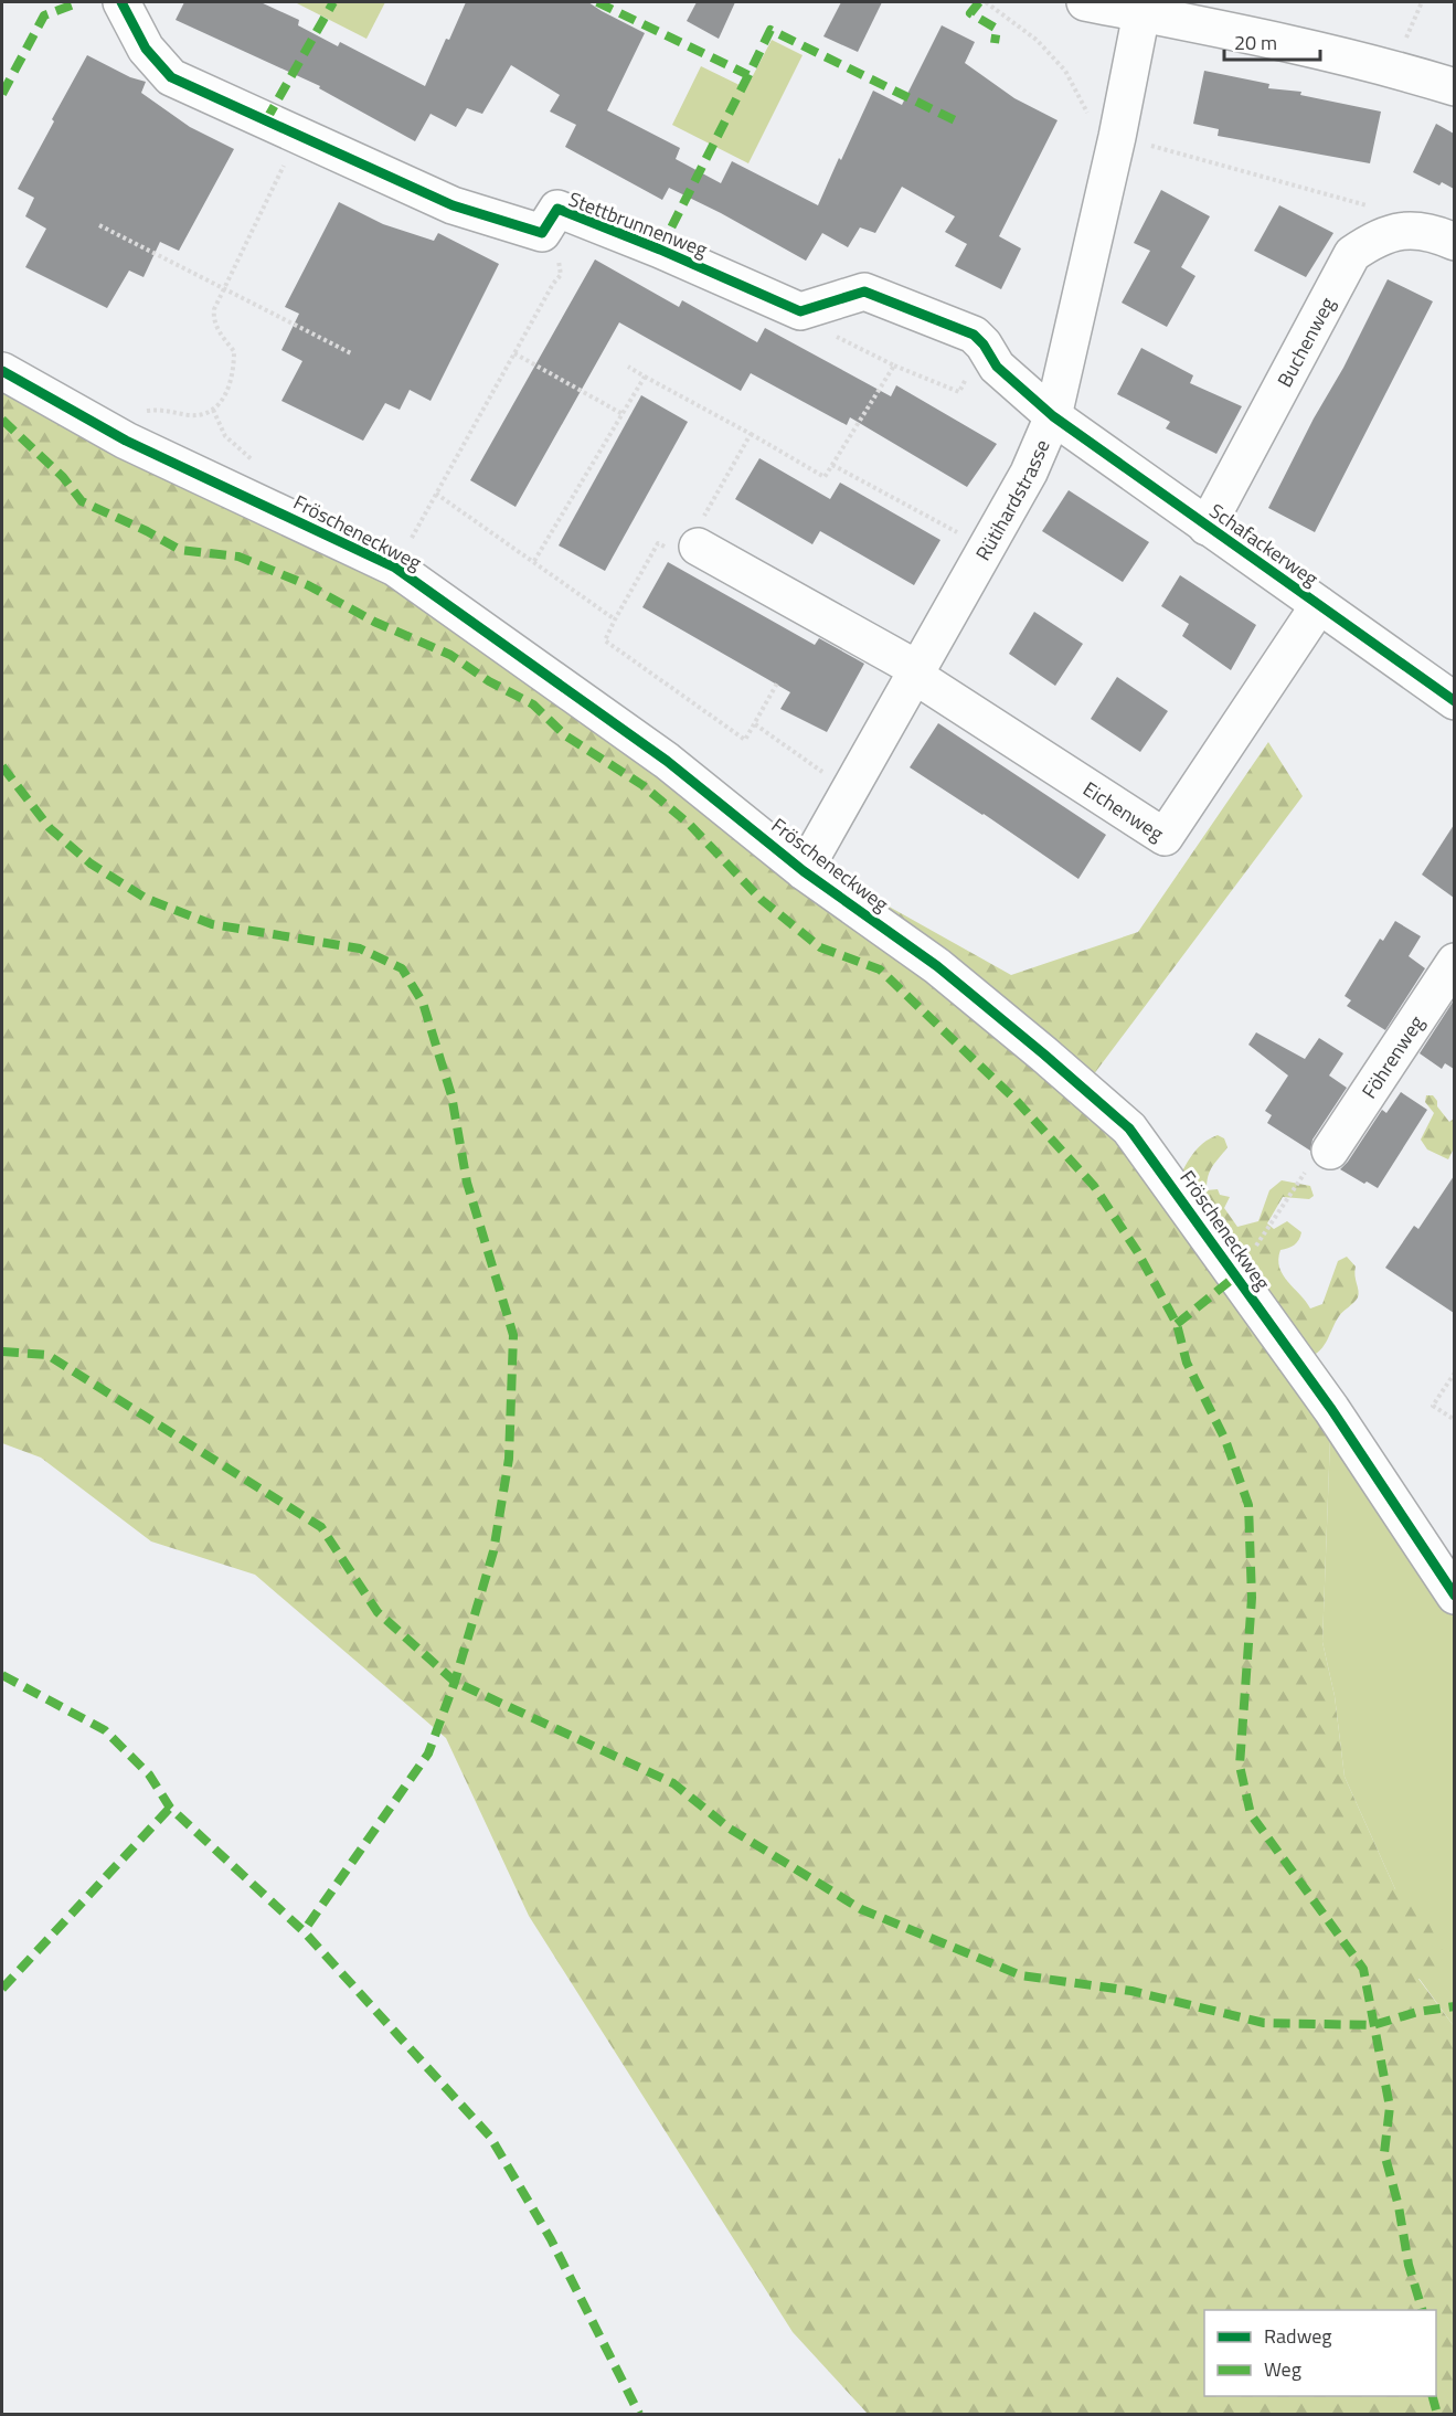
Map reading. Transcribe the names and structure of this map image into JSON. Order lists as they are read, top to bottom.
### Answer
{
  "streets": {
    "street": [
      "Stettbrunnenweg",
      "Buchenweg",
      "Rütihardstrasse",
      "Fröscheneckweg",
      "Schafackerweg",
      "Eichenweg",
      "Föhrenweg"
    ]
  },
  "crossings": [
    ["Buchenweg", "Schafackerweg"],
    ["Rütihardstrasse", "Fröscheneckweg"],
    ["Rütihardstrasse", "Schafackerweg"],
    ["Rütihardstrasse", "Eichenweg"],
    ["Schafackerweg", "Eichenweg"]
  ],
  "legend": ["Radweg", "Weg"],
  "scale_bar": "20 m"
}
